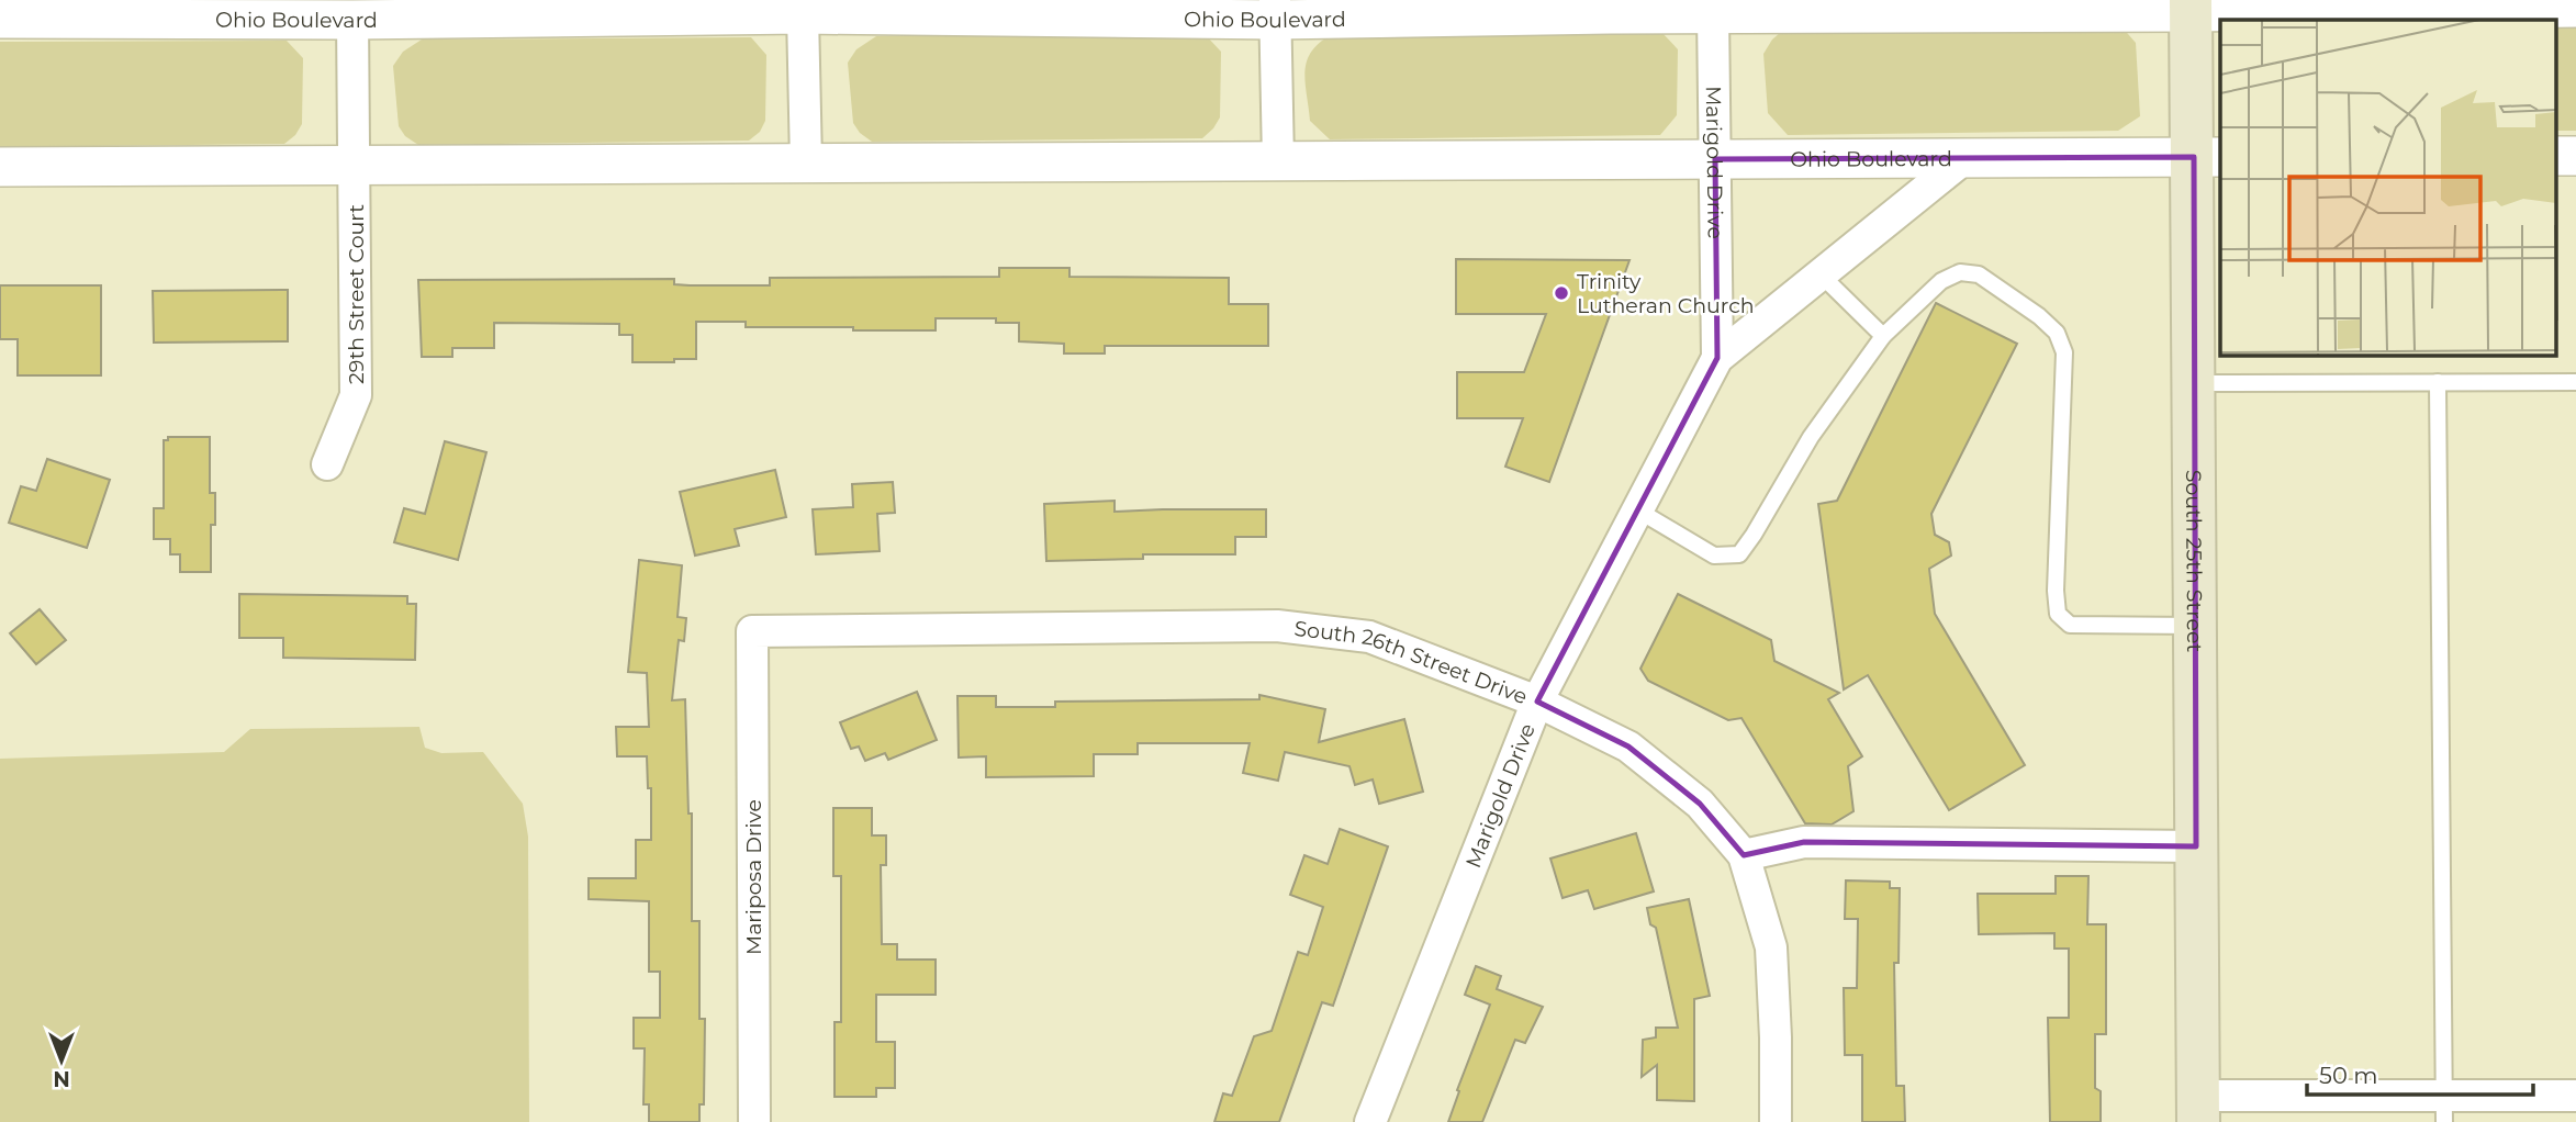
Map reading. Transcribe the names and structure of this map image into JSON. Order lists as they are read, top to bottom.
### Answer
{
  "streets": {
    "main road": ["South 25th Street"],
    "street": [
      "Ohio Boulevard",
      "Marigold Drive",
      "29th Street Court",
      "South 26th Street Drive",
      "Mariposa Drive"
    ]
  },
  "crossings": [
    ["Ohio Boulevard", "Marigold Drive"],
    ["Ohio Boulevard", "29th Street Court"],
    ["Ohio Boulevard", "South 25th Street"],
    ["Marigold Drive", "South 26th Street Drive"],
    ["South 26th Street Drive", "Mariposa Drive"]
  ],
  "places": ["Trinity Lutheran Church"],
  "scale_bar": "50 m",
  "north": "bottom"
}
